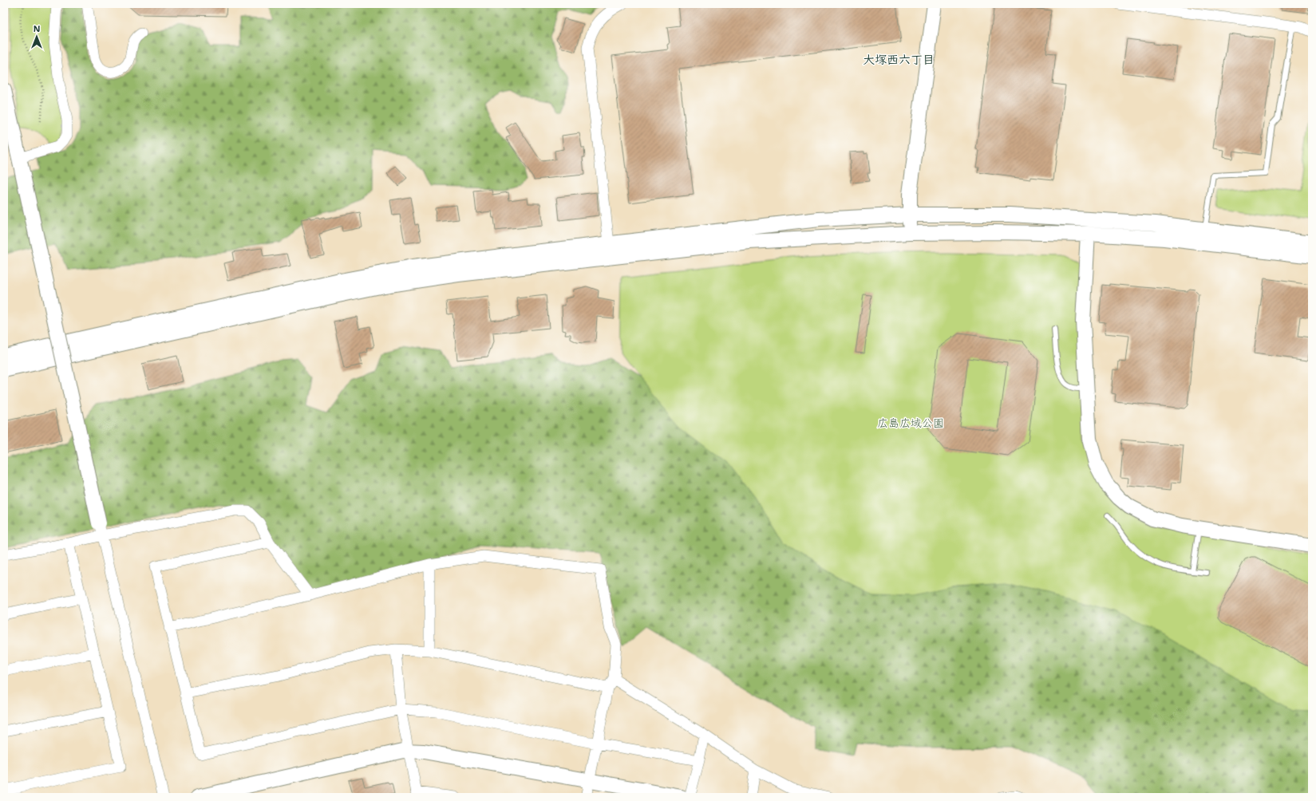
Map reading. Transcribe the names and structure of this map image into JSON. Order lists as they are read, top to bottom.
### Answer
{
  "districts": ["大塚西六丁目"],
  "parks": ["広島広域公園"],
  "north": "top"
}
